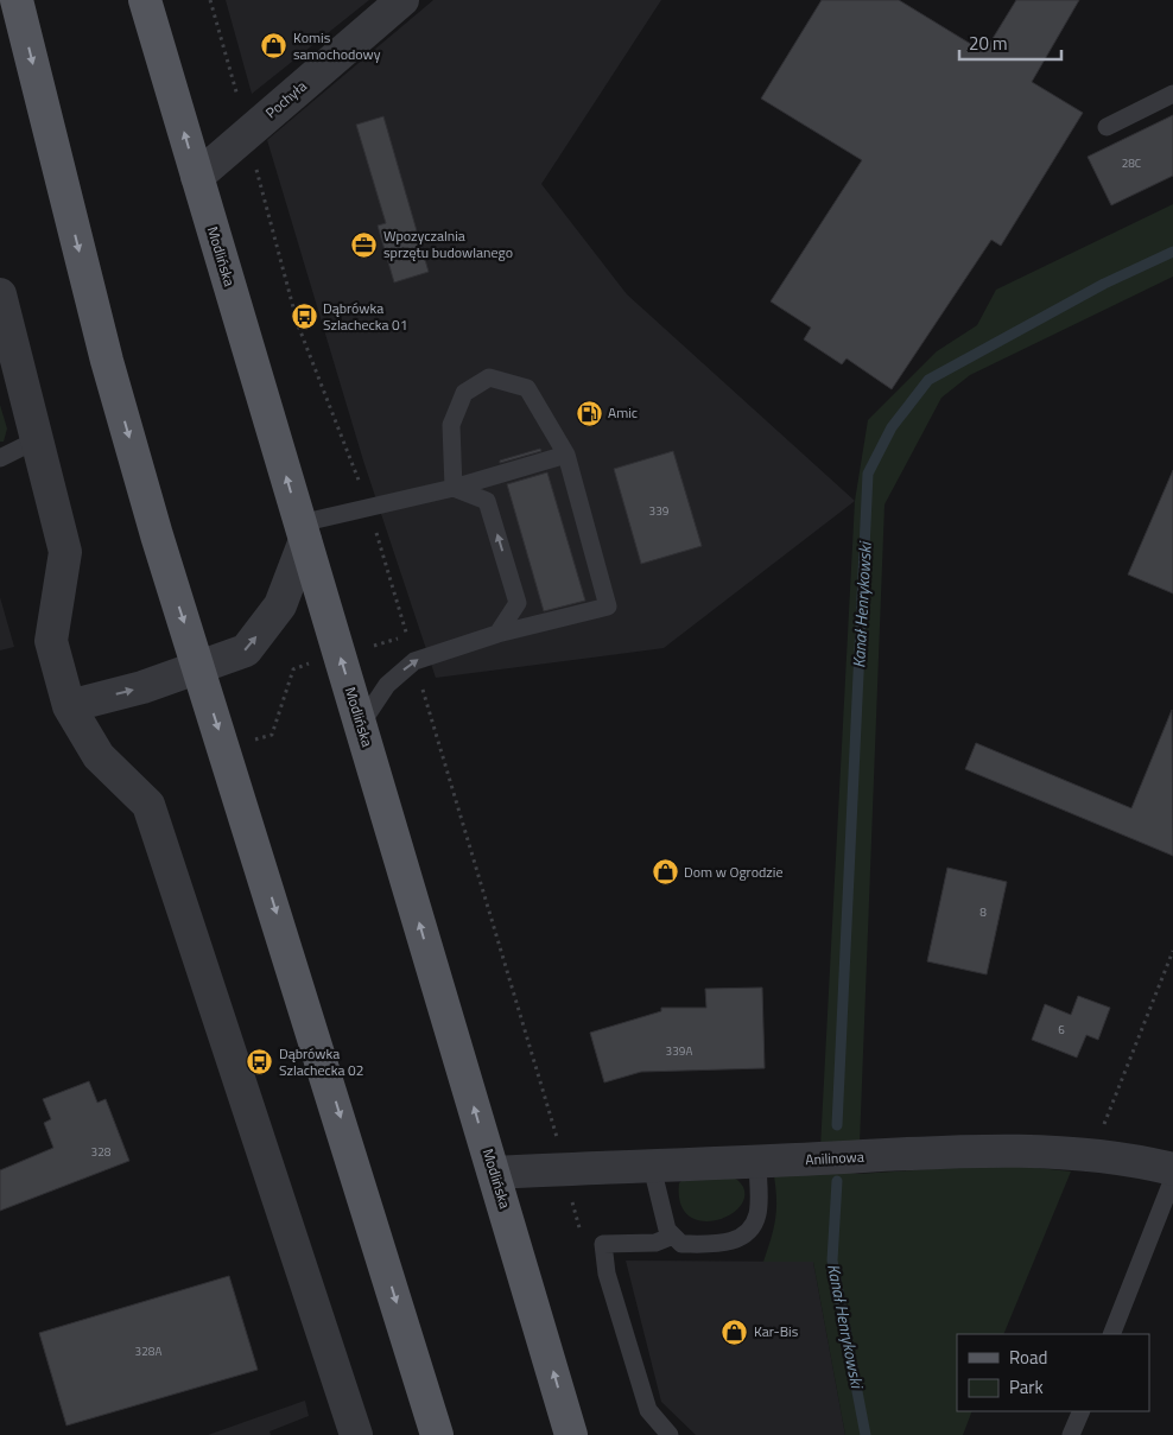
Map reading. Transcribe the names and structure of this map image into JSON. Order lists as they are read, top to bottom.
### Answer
{
  "streets": {
    "main road": ["Modlińska"],
    "street": ["Pochyła", "Anilinowa"]
  },
  "crossings": [
    ["Pochyła", "Modlińska"],
    ["Modlińska", "Anilinowa"]
  ],
  "water": ["Kanał Henrykowski"],
  "places": {
    "shop": ["Komis samochodowy", "Dom w Ogrodzie", "Kar-Bis"],
    "office": ["Wpozyczalnia sprzętu budowlanego"],
    "bus stop": ["Dąbrówka Szlachecka 01", "Dąbrówka Szlachecka 02"],
    "fuel station": ["Amic"]
  },
  "house_numbers": [
    "28C",
    "339",
    "8",
    "6",
    "339A",
    "328",
    "328A"
  ],
  "legend": ["Road", "Park"],
  "scale_bar": "20 m"
}
